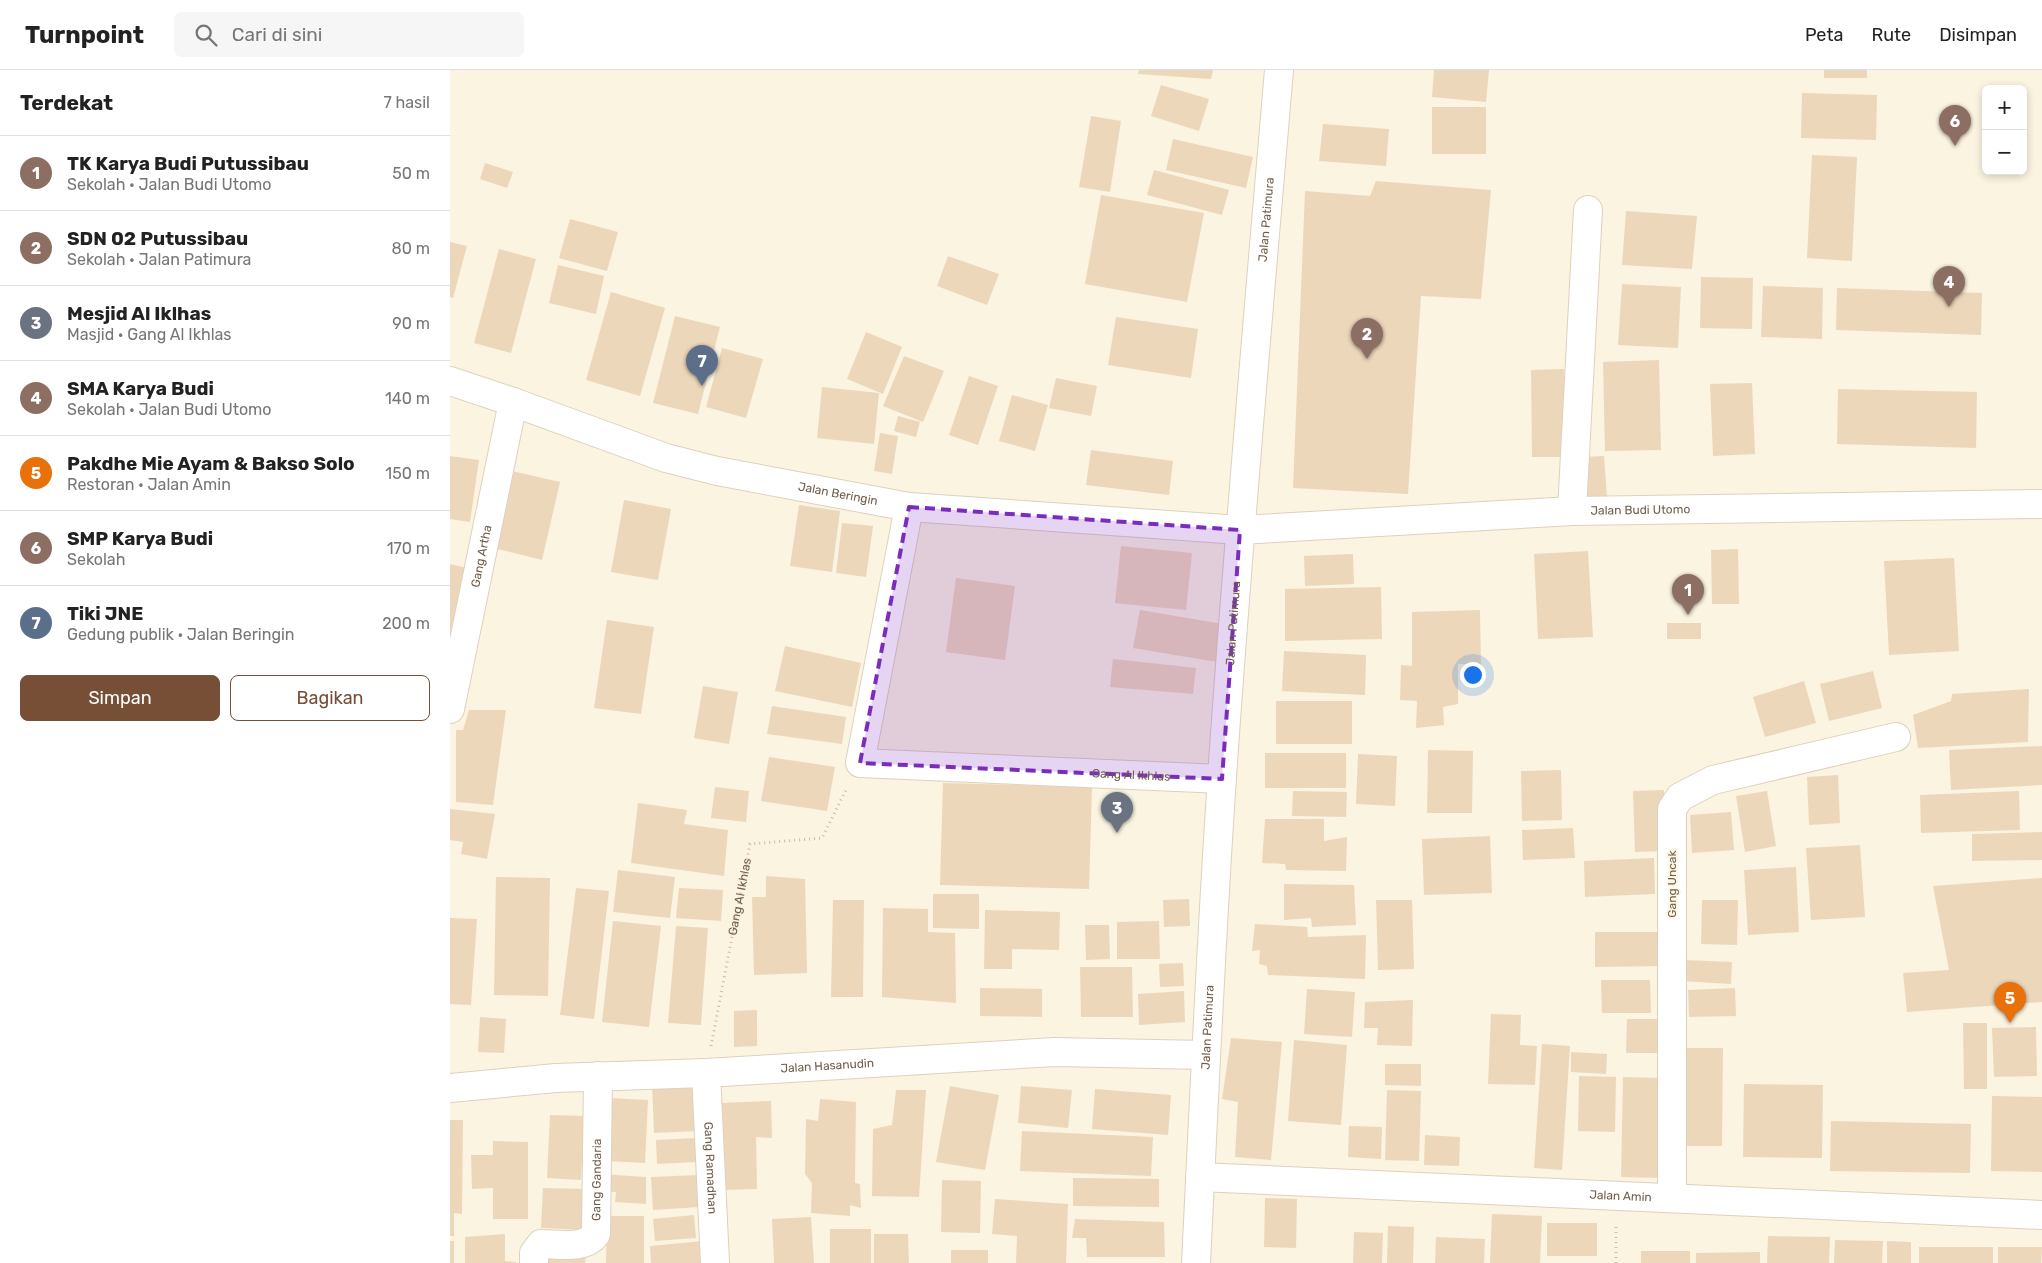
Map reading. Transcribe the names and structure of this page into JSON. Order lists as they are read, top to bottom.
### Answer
{
  "streets": {
    "street": [
      "Jalan Patimura",
      "Jalan Beringin",
      "Jalan Budi Utomo",
      "Gang Artha",
      "Gang Al Ikhlas",
      "Gang Uncak",
      "Jalan Hasanudin",
      "Gang Ramadhan",
      "Gang Gandaria",
      "Jalan Amin"
    ]
  },
  "crossings": [
    ["Jalan Patimura", "Jalan Beringin"],
    ["Jalan Patimura", "Jalan Budi Utomo"],
    ["Jalan Patimura", "Gang Al Ikhlas"],
    ["Jalan Patimura", "Jalan Hasanudin"],
    ["Jalan Patimura", "Jalan Amin"],
    ["Jalan Beringin", "Jalan Budi Utomo"],
    ["Jalan Beringin", "Gang Artha"],
    ["Gang Al Ikhlas", "Jalan Hasanudin"],
    ["Gang Al Ikhlas", "Gang Ramadhan"],
    ["Gang Uncak", "Jalan Amin"],
    ["Jalan Hasanudin", "Gang Ramadhan"],
    ["Jalan Hasanudin", "Gang Gandaria"]
  ],
  "page": {
    "header": "Turnpoint",
    "search": "Cari di sini",
    "nav": ["Peta", "Rute", "Disimpan"],
    "heading": ["Terdekat", "7 hasil"],
    "map_buttons": ["+", "−"],
    "pins": [
      "6",
      "4",
      "2",
      "7",
      "1",
      "3",
      "5"
    ],
    "list": [
      {
        "mark": "1",
        "name": "TK Karya Budi Putussibau",
        "note": "Sekolah · Jalan Budi Utomo",
        "value": "50 m"
      },
      {
        "mark": "2",
        "name": "SDN 02 Putussibau",
        "note": "Sekolah · Jalan Patimura",
        "value": "80 m"
      },
      {
        "mark": "3",
        "name": "Mesjid Al Iklhas",
        "note": "Masjid · Gang Al Ikhlas",
        "value": "90 m"
      },
      {
        "mark": "4",
        "name": "SMA Karya Budi",
        "note": "Sekolah · Jalan Budi Utomo",
        "value": "140 m"
      },
      {
        "mark": "5",
        "name": "Pakdhe Mie Ayam & Bakso Solo",
        "note": "Restoran · Jalan Amin",
        "value": "150 m"
      },
      {
        "mark": "6",
        "name": "SMP Karya Budi",
        "note": "Sekolah",
        "value": "170 m"
      },
      {
        "mark": "7",
        "name": "Tiki JNE",
        "note": "Gedung publik · Jalan Beringin",
        "value": "200 m"
      }
    ],
    "buttons": ["Simpan", "Bagikan"]
  }
}
